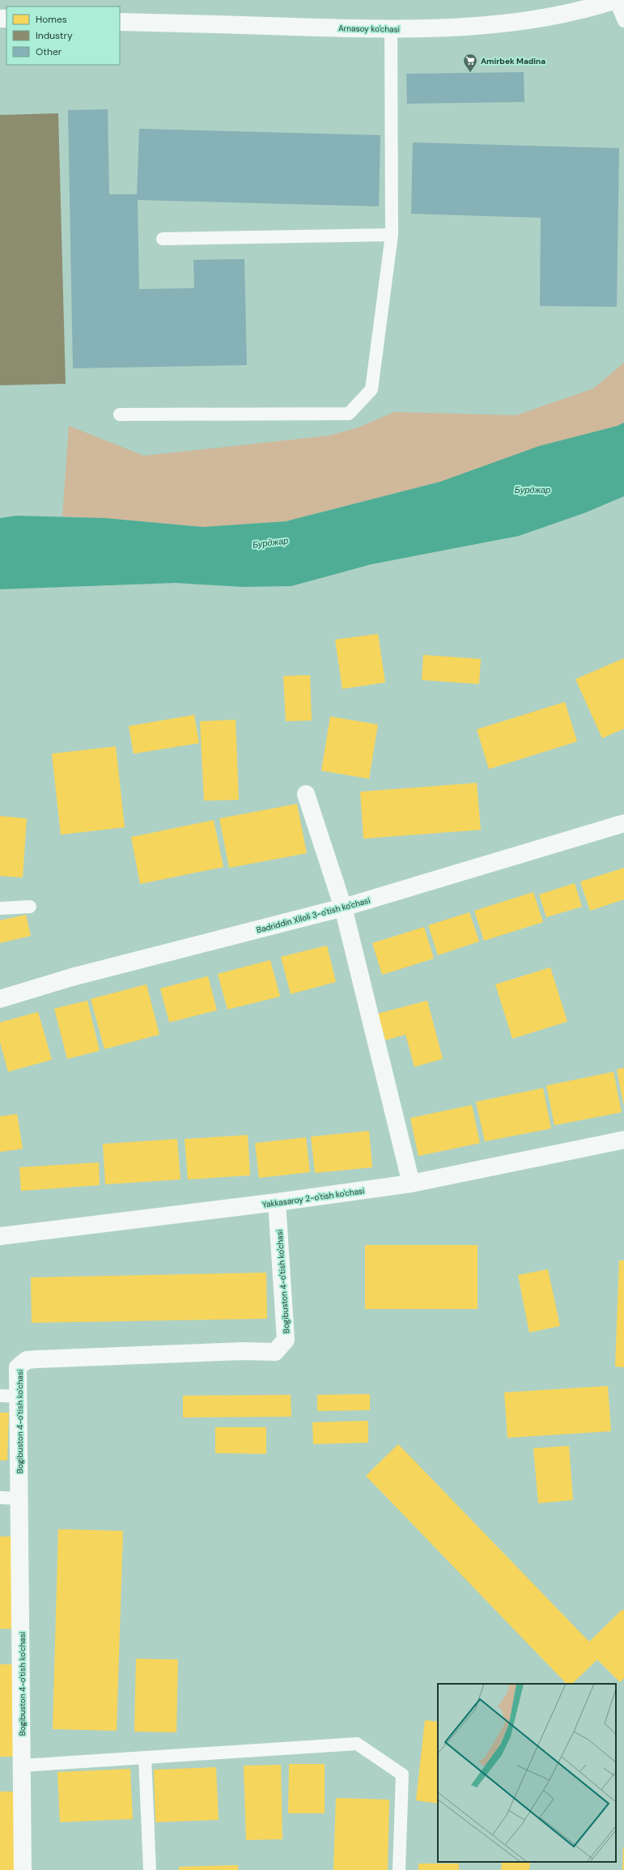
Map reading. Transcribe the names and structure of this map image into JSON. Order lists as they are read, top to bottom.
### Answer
{
  "streets": {
    "street": [
      "Arnasoy ko'chasi",
      "Badriddin Xiloli 3-o'tish ko'chasi",
      "Yakkasaroy 2-o'tish ko'chasi",
      "Bogibuston 4-o'tish ko'chasi"
    ]
  },
  "crossings": [
    ["Yakkasaroy 2-o'tish ko'chasi", "Bogibuston 4-o'tish ko'chasi"]
  ],
  "water": ["Бурджар"],
  "places": {
    "supermarket": ["Amirbek Madina"]
  },
  "legend": ["Homes", "Industry", "Other"]
}
